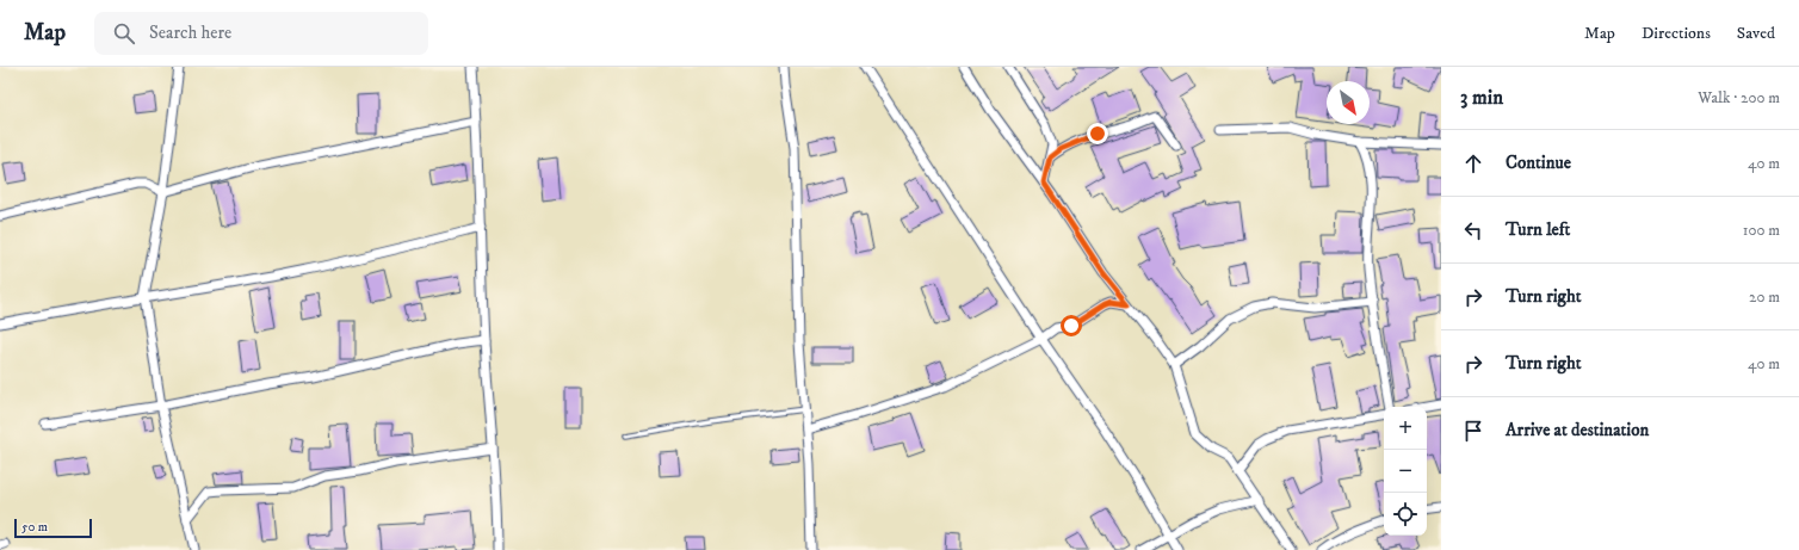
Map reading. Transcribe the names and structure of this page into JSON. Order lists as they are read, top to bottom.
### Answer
{
  "scale_bar": "50 m",
  "north": "bottom right",
  "page": {
    "header": "Map",
    "search": "Search here",
    "nav": ["Map", "Directions", "Saved"],
    "heading": ["3 min", "Walk · 200 m"],
    "list": [
      ["Continue", "40 m"],
      ["Turn left", "100 m"],
      ["Turn right", "20 m"],
      ["Turn right", "40 m"],
      "Arrive at destination"
    ],
    "map_buttons": ["+", "−"],
    "scale": "50 m"
  }
}
